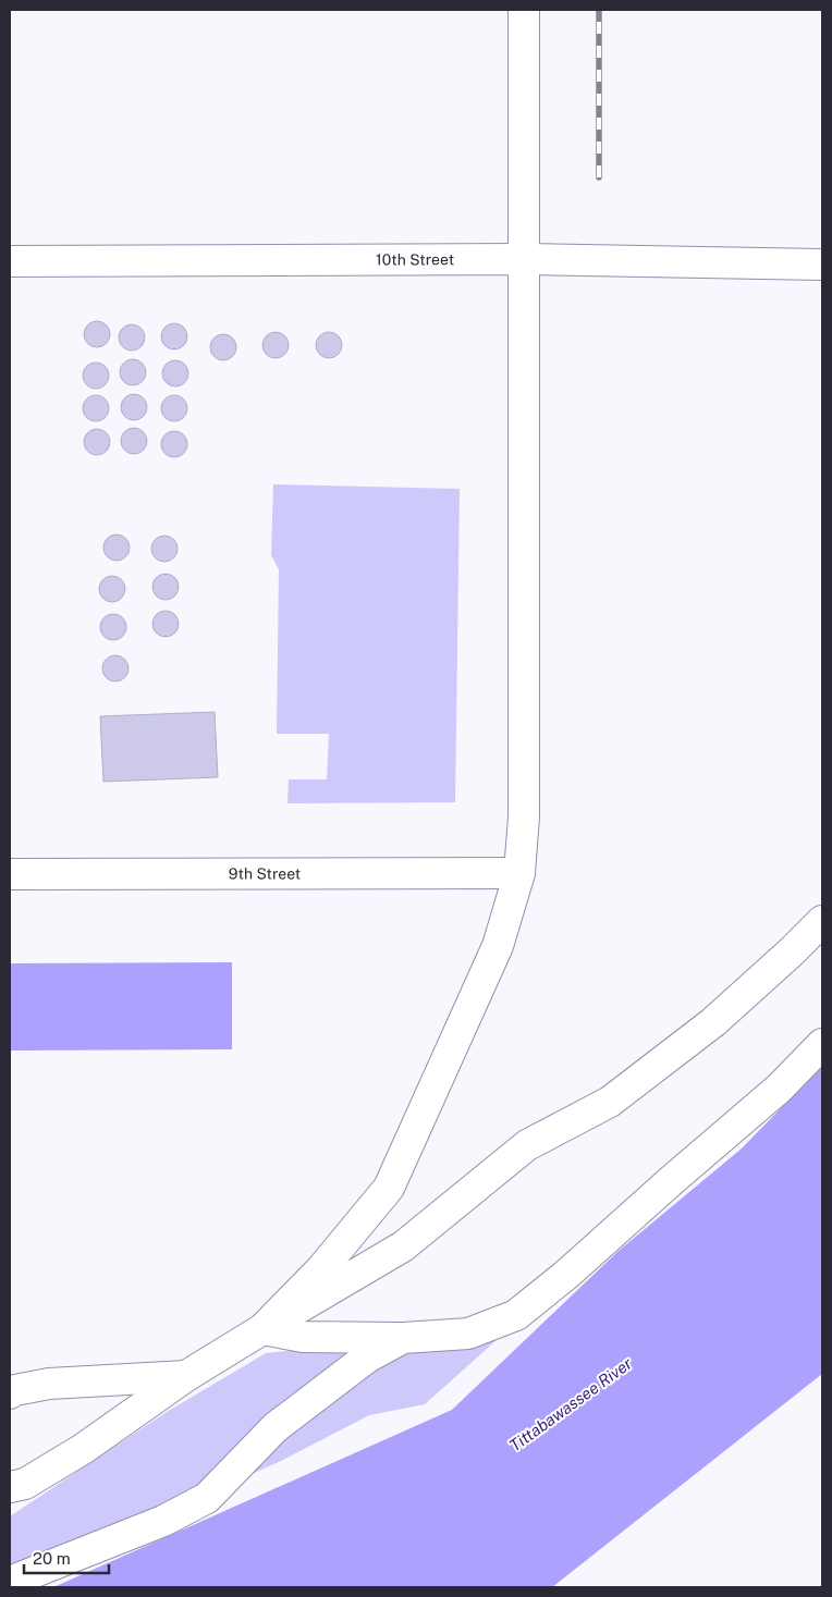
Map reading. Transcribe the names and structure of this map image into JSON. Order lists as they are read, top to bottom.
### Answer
{
  "streets": {
    "lane": ["10th Street", "9th Street"]
  },
  "water": ["Tittabawassee River"],
  "scale_bar": "20 m"
}
